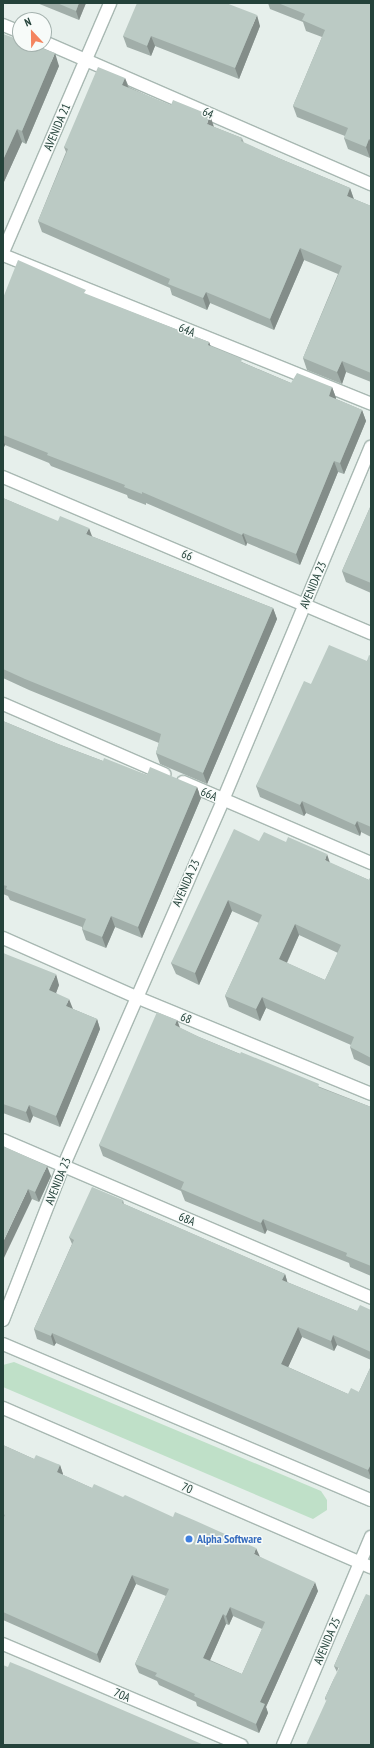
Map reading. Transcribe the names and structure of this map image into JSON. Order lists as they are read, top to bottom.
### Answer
{
  "streets": {
    "street": [
      "64",
      "AVENIDA 21",
      "64A",
      "66",
      "AVENIDA 23",
      "66A",
      "68",
      "68A",
      "70",
      "AVENIDA 25",
      "70A"
    ]
  },
  "crossings": [
    ["64", "AVENIDA 21"],
    ["AVENIDA 21", "64A"],
    ["66", "AVENIDA 23"],
    ["AVENIDA 23", "66A"],
    ["AVENIDA 23", "68"],
    ["AVENIDA 23", "68A"],
    ["70", "AVENIDA 25"]
  ],
  "places": ["Alpha Software"],
  "north": "top"
}
